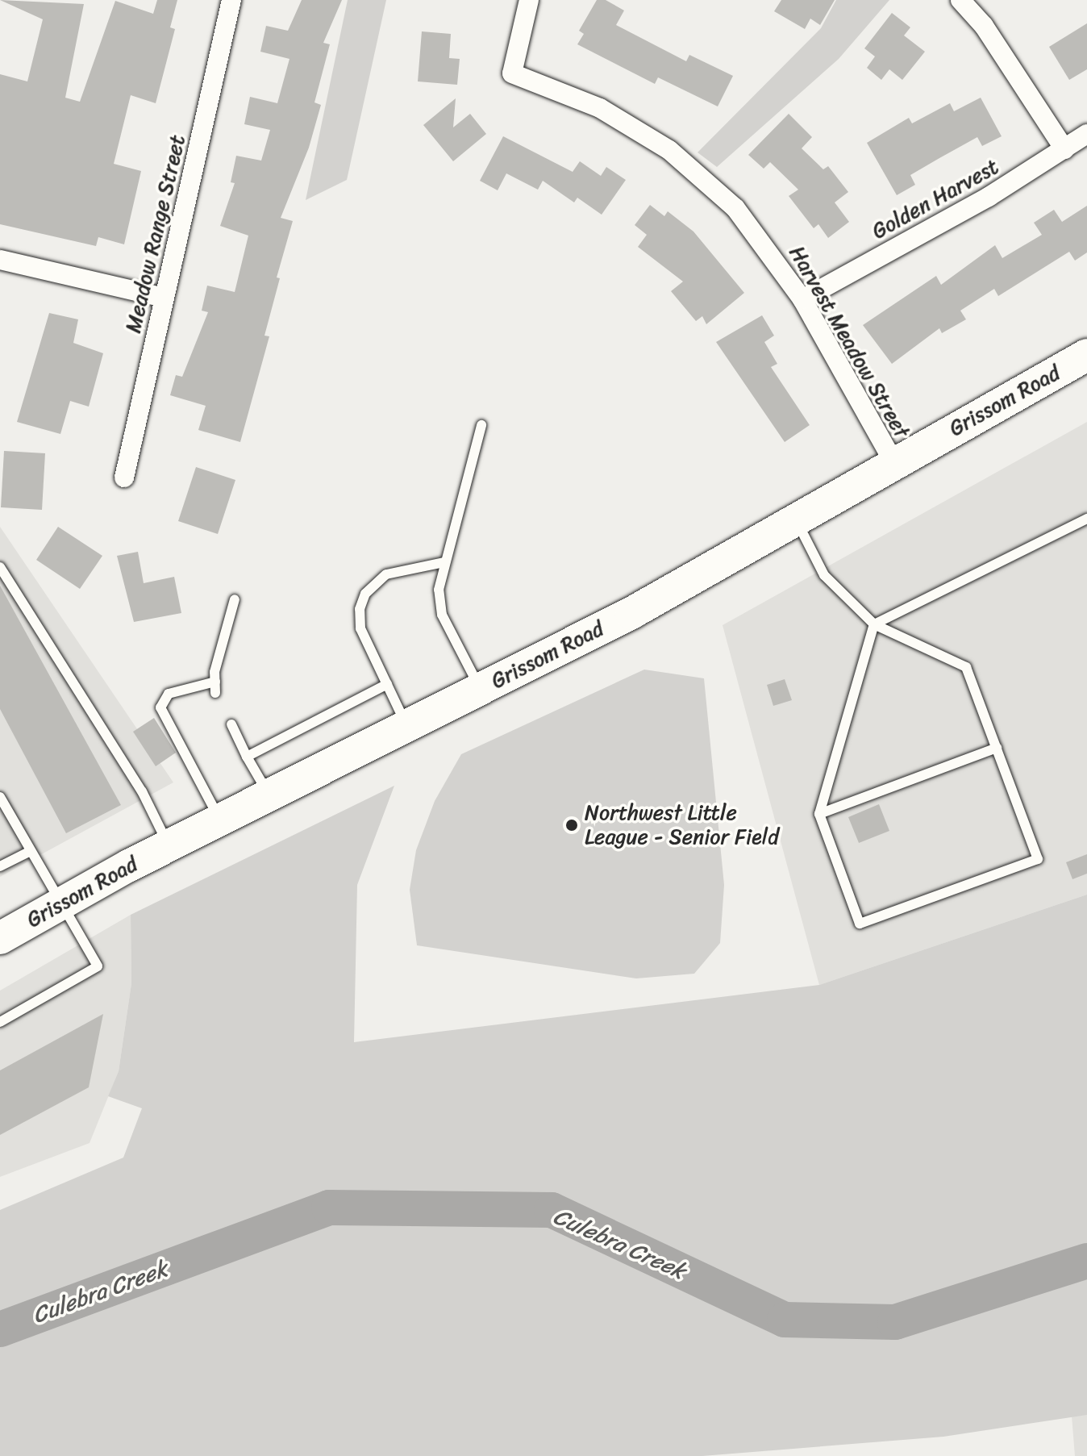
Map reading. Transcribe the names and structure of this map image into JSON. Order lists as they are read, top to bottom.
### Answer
{
  "streets": {
    "main road": ["Grissom Road"],
    "street": ["Golden Harvest", "Meadow Range Street", "Harvest Meadow Street"]
  },
  "crossings": [
    ["Golden Harvest", "Harvest Meadow Street"],
    ["Harvest Meadow Street", "Grissom Road"]
  ],
  "water": ["Culebra Creek"],
  "places": ["Northwest Little League - Senior Field"]
}
